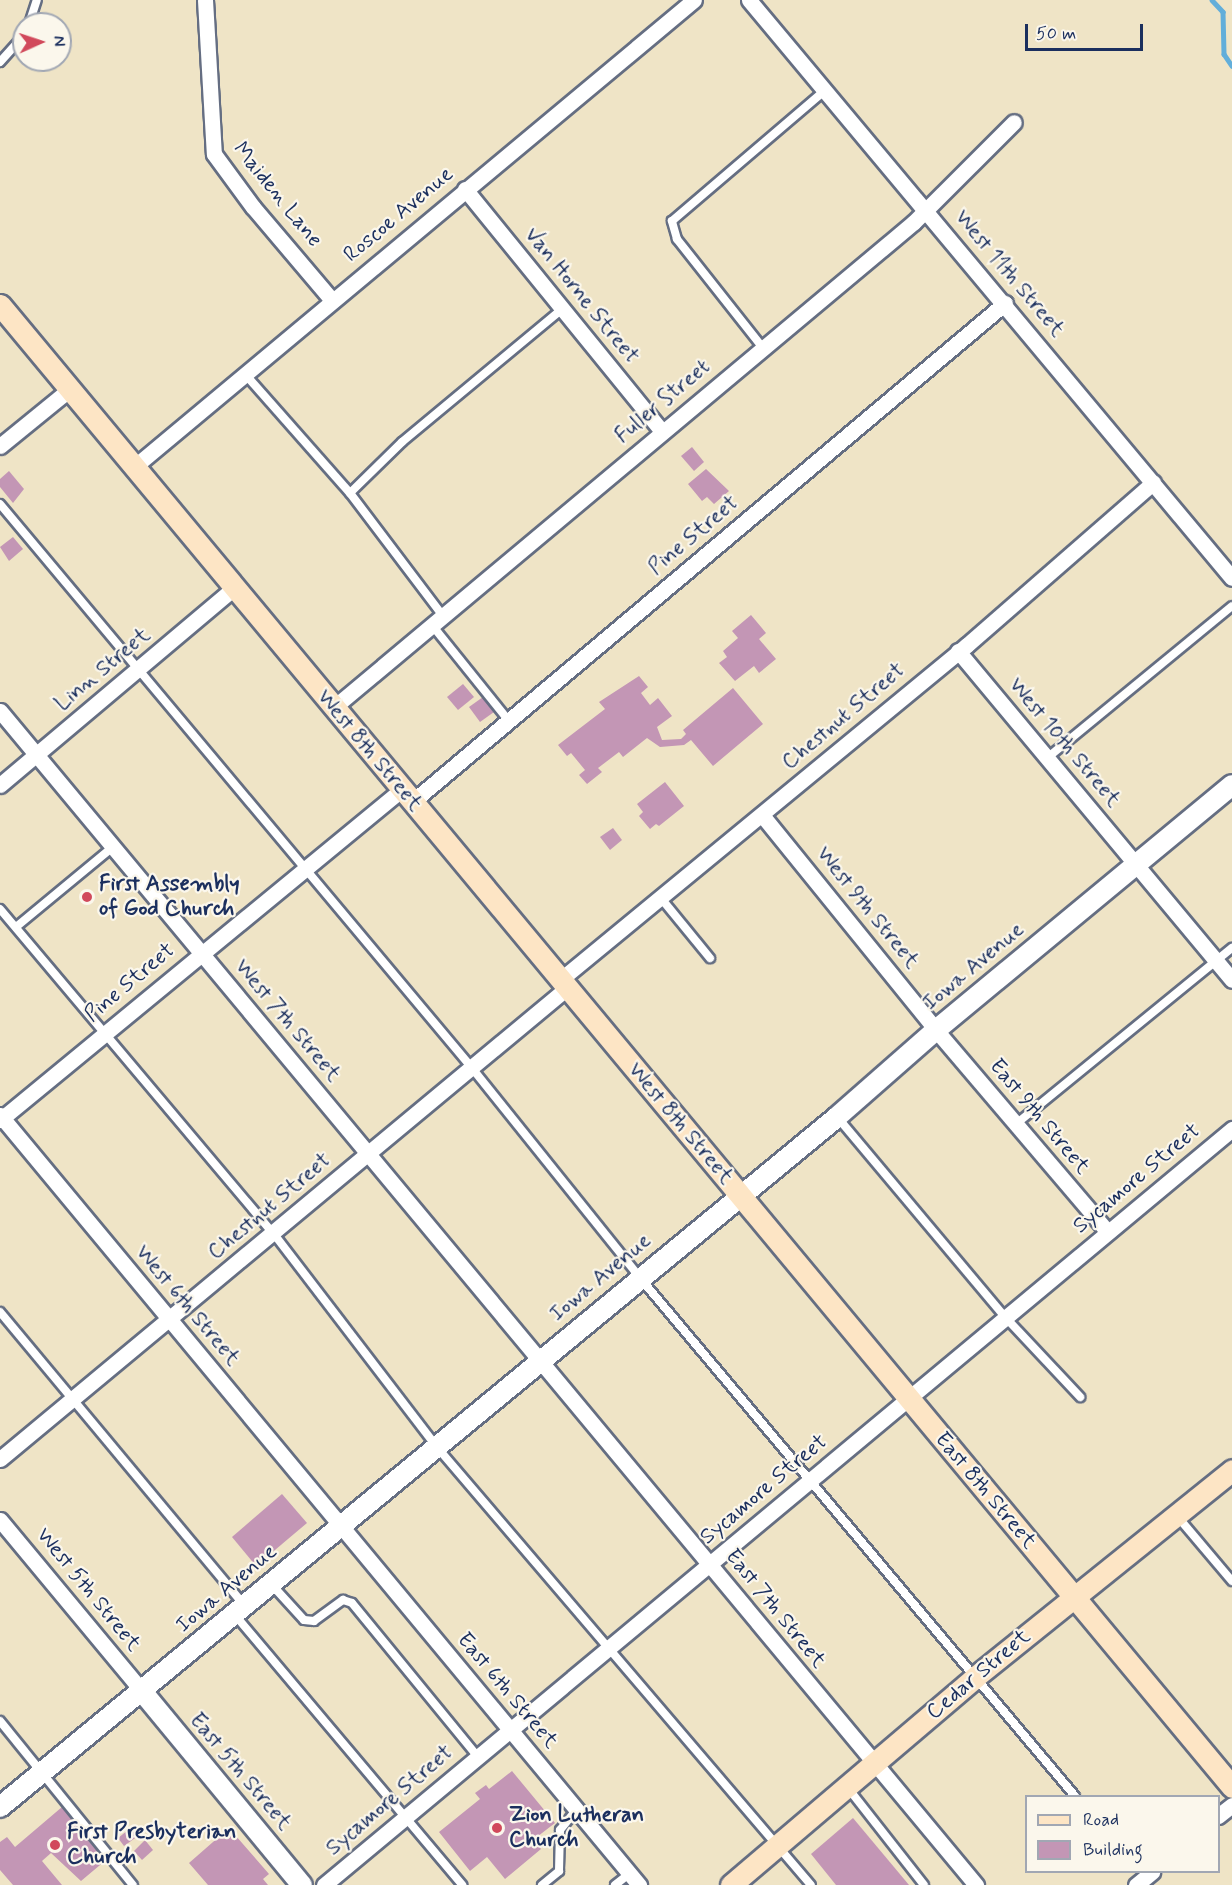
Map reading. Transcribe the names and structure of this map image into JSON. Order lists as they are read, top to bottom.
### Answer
{
  "streets": {
    "main road": ["West 8th Street", "East 8th Street", "Cedar Street"],
    "street": [
      "Maiden Lane",
      "Roscoe Avenue",
      "West 11th Street",
      "Van Horne Street",
      "Fuller Street",
      "Pine Street",
      "Linn Street",
      "Chestnut Street",
      "West 10th Street",
      "West 9th Street",
      "Iowa Avenue",
      "West 7th Street",
      "East 9th Street",
      "Sycamore Street",
      "West 6th Street",
      "West 5th Street",
      "East 7th Street",
      "East 6th Street",
      "East 5th Street"
    ]
  },
  "crossings": [
    ["Maiden Lane", "Roscoe Avenue"],
    ["Roscoe Avenue", "Van Horne Street"],
    ["Roscoe Avenue", "West 8th Street"],
    ["West 11th Street", "Fuller Street"],
    ["West 11th Street", "Pine Street"],
    ["West 11th Street", "Chestnut Street"],
    ["Van Horne Street", "Fuller Street"],
    ["Fuller Street", "West 8th Street"],
    ["Pine Street", "West 8th Street"],
    ["Pine Street", "West 7th Street"],
    ["Pine Street", "West 6th Street"],
    ["Linn Street", "West 8th Street"],
    ["Linn Street", "West 7th Street"],
    ["Chestnut Street", "West 10th Street"],
    ["Chestnut Street", "West 8th Street"],
    ["Chestnut Street", "West 9th Street"],
    ["Chestnut Street", "West 7th Street"],
    ["Chestnut Street", "West 6th Street"],
    ["West 10th Street", "Iowa Avenue"],
    ["West 8th Street", "Iowa Avenue"],
    ["West 8th Street", "East 8th Street"],
    ["West 9th Street", "Iowa Avenue"],
    ["West 9th Street", "East 9th Street"],
    ["Iowa Avenue", "West 7th Street"],
    ["Iowa Avenue", "East 9th Street"],
    ["Iowa Avenue", "West 6th Street"],
    ["Iowa Avenue", "East 8th Street"],
    ["Iowa Avenue", "West 5th Street"],
    ["Iowa Avenue", "East 7th Street"],
    ["Iowa Avenue", "East 6th Street"],
    ["Iowa Avenue", "East 5th Street"],
    ["West 7th Street", "East 7th Street"],
    ["East 9th Street", "Sycamore Street"],
    ["Sycamore Street", "East 8th Street"],
    ["Sycamore Street", "East 7th Street"],
    ["Sycamore Street", "East 6th Street"],
    ["West 6th Street", "East 6th Street"],
    ["East 8th Street", "Cedar Street"],
    ["West 5th Street", "East 5th Street"],
    ["East 7th Street", "Cedar Street"]
  ],
  "places": ["First Assembly of God Church", "Zion Lutheran Church", "First Presbyterian Church"],
  "legend": ["Road", "Building"],
  "scale_bar": "50 m",
  "north": "right"
}
